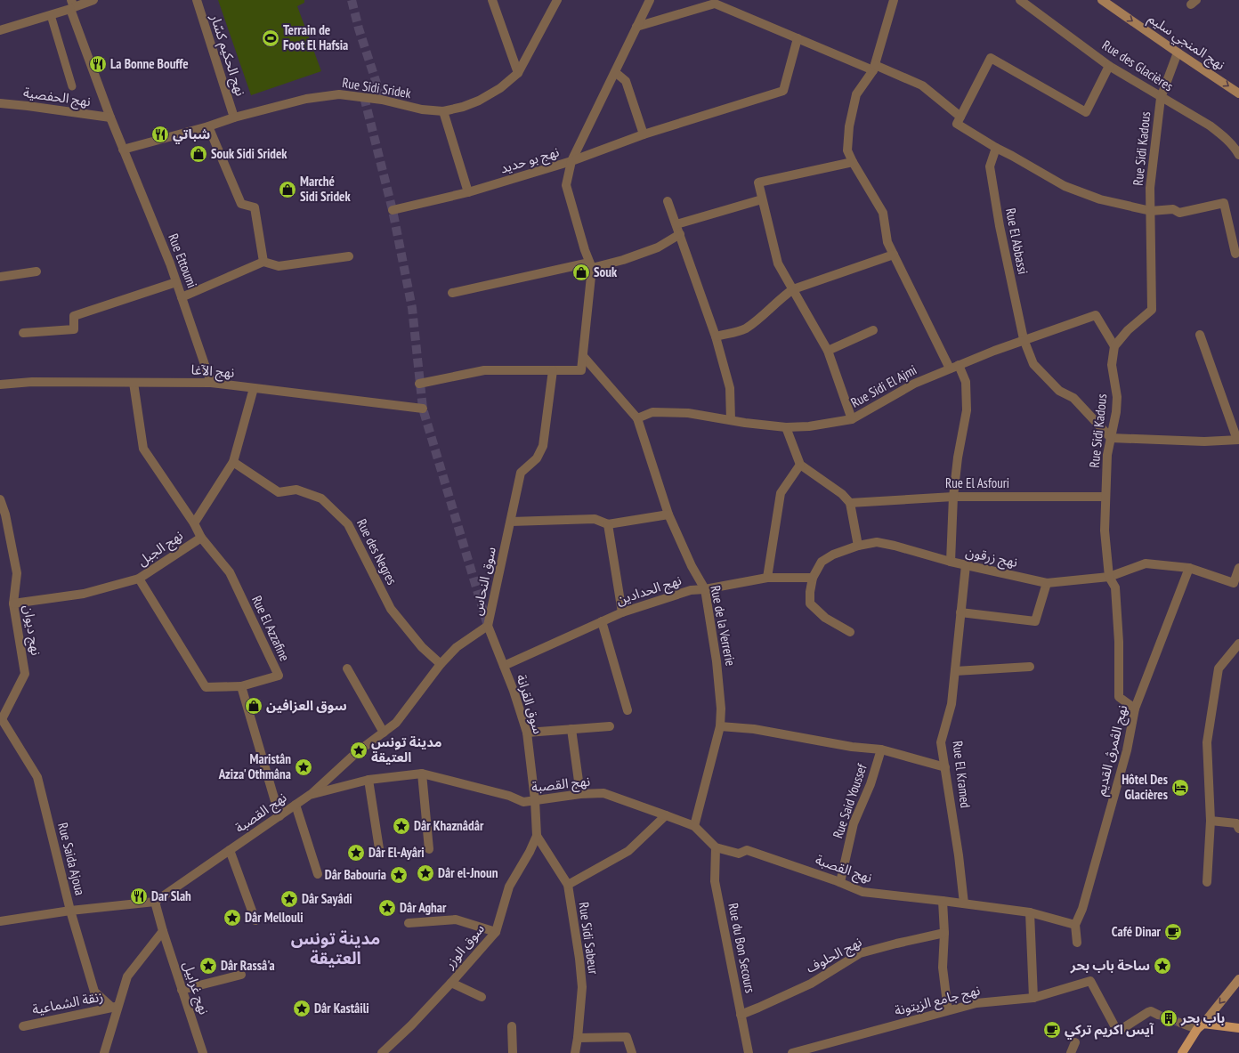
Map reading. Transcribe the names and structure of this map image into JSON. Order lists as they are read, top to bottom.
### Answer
{
  "streets": {
    "main road": ["نهج المنجي سليم"],
    "street": [
      "نهج الحكيم كسّار",
      "Rue des Glacières",
      "Rue Sidi Sridek",
      "نهج الحفصية",
      "Rue Sidi Kadous",
      "نهج بو حديد",
      "Rue El Abbassi",
      "Rue Ettoumi",
      "نهج الآغا",
      "Rue Sidi El Ajmi",
      "Rue El Asfouri",
      "نهج الجبل",
      "Rue des Negres",
      "نهج زرقون",
      "سوق النحاس",
      "نهج الحدادين",
      "Rue de la Verrerie",
      "Rue El Azzafine",
      "نهج ديوان",
      "سوق القرانة",
      "نهج الڨمرڨ القديم",
      "Rue El Kramed",
      "نهج القصبة",
      "Rue Said Youssef",
      "Rue Saida Ajoua",
      "Rue Sidi Sabeur",
      "سوق الوزر",
      "Rue du Bon Secours",
      "نهج الحلوف",
      "نهج غرابيل",
      "نهج جامع الزيتونة",
      "زنقة الشماعية"
    ]
  },
  "crossings": [
    ["نهج المنجي سليم", "Rue Sidi Kadous"],
    ["نهج الحكيم كسّار", "Rue Sidi Sridek"],
    ["Rue des Glacières", "Rue Sidi Kadous"],
    ["Rue Sidi Sridek", "Rue Ettoumi"],
    ["نهج الحفصية", "Rue Ettoumi"],
    ["Rue Sidi Kadous", "Rue El Abbassi"],
    ["Rue Sidi Kadous", "Rue Sidi El Ajmi"],
    ["Rue Sidi Kadous", "Rue El Asfouri"],
    ["Rue Sidi Kadous", "نهج زرقون"],
    ["Rue Sidi Kadous", "نهج الڨمرڨ القديم"],
    ["Rue El Abbassi", "Rue Sidi El Ajmi"],
    ["Rue Ettoumi", "نهج الآغا"],
    ["نهج الآغا", "نهج الجبل"],
    ["Rue Sidi El Ajmi", "Rue de la Verrerie"],
    ["نهج الجبل", "Rue des Negres"],
    ["نهج الجبل", "Rue El Azzafine"],
    ["نهج الجبل", "نهج ديوان"],
    ["Rue des Negres", "سوق النحاس"],
    ["نهج زرقون", "نهج الحدادين"],
    ["نهج زرقون", "نهج الڨمرڨ القديم"],
    ["نهج زرقون", "Rue El Kramed"],
    ["سوق النحاس", "سوق القرانة"],
    ["سوق النحاس", "نهج القصبة"],
    ["نهج الحدادين", "Rue de la Verrerie"],
    ["نهج الحدادين", "سوق القرانة"],
    ["Rue de la Verrerie", "نهج القصبة"],
    ["نهج ديوان", "Rue Saida Ajoua"],
    ["سوق القرانة", "نهج القصبة"],
    ["سوق القرانة", "Rue Sidi Sabeur"],
    ["سوق القرانة", "سوق الوزر"],
    ["نهج الڨمرڨ القديم", "نهج القصبة"],
    ["Rue El Kramed", "نهج القصبة"],
    ["نهج القصبة", "Rue Said Youssef"],
    ["نهج القصبة", "Rue Saida Ajoua"],
    ["نهج القصبة", "Rue du Bon Secours"],
    ["نهج القصبة", "نهج غرابيل"],
    ["Rue Saida Ajoua", "زنقة الشماعية"],
    ["Rue Sidi Sabeur", "سوق الوزر"],
    ["Rue du Bon Secours", "نهج الحلوف"]
  ],
  "one_way": ["نهج المنجي سليم"],
  "districts": ["مدينة تونس العتيقة"],
  "places": {
    "sports": ["Terrain de Foot El Hafsia"],
    "restaurant": ["La Bonne Bouffe", "شباتي", "Dar Slah"],
    "shop": [
      "Souk Sidi Sridek",
      "Marché Sidi Sridek",
      "Souk",
      "سوق العزافين"
    ],
    "place": [
      "مدينة تونس العتيقة",
      "Maristân Aziza' Othmâna",
      "Dâr Khaznâdâr",
      "Dâr El-Ayâri",
      "Dâr el-Jnoun",
      "Dâr Babouria",
      "Dâr Sayâdi",
      "Dâr Aghar",
      "Dâr Mellouli",
      "Dâr Rassâ'a",
      "ساحة باب بحر",
      "Dâr Kastâili"
    ],
    "hotel": ["Hôtel Des Glacières"],
    "cafe": ["Café Dinar", "آيس اكريم تركي"],
    "building": ["باب بحر"]
  }
}
